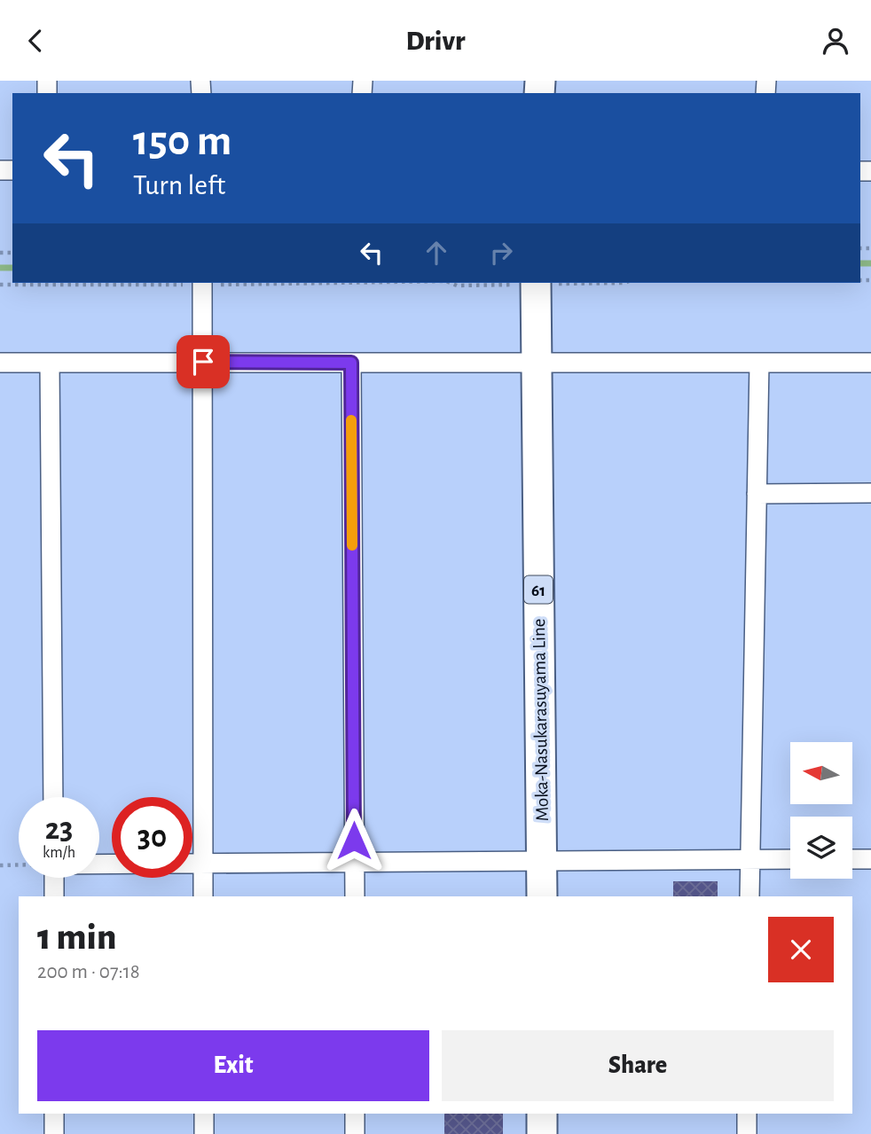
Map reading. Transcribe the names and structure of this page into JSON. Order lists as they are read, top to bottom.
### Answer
{
  "streets": {
    "main road": ["61", "Moka-Nasukarasuyama Line"]
  },
  "north": "left",
  "page": {
    "header": "Drivr",
    "turn": ["150 m", "Turn left"],
    "speed": "23 km/h",
    "limit": "30",
    "heading": ["1 min", "200 m · 07:18"],
    "buttons": ["Exit", "Share"]
  }
}
